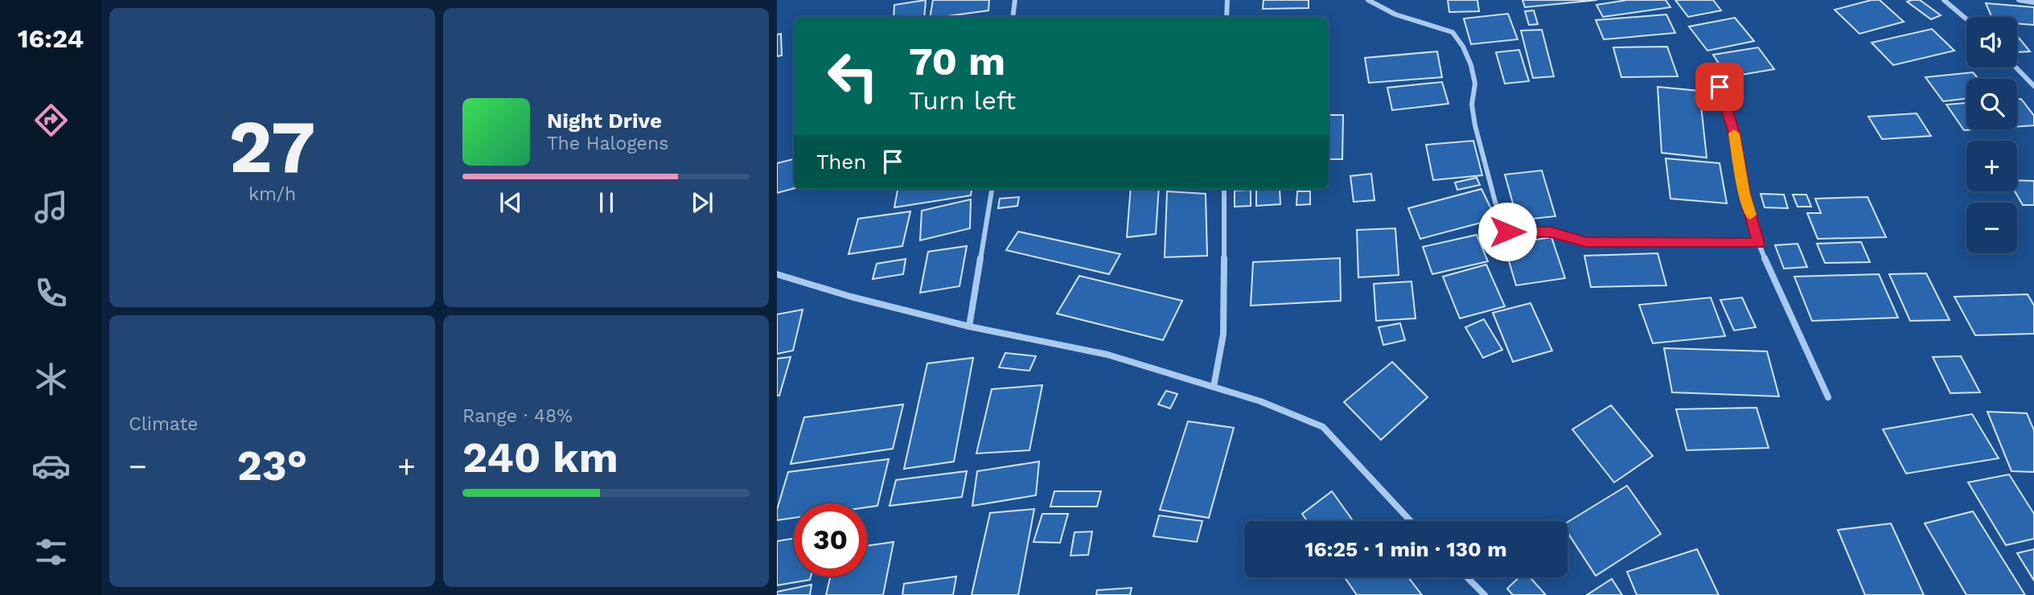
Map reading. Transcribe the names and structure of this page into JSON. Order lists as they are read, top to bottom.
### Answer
{
  "page": {
    "tabs": "16:24",
    "tile": [
      ["27", "km/h"],
      "Climate",
      ["Range · 48%", "240 km"]
    ],
    "map_buttons": ["+", "−"],
    "turn": ["70 m", "Turn left"],
    "song": ["Night Drive", "The Halogens"],
    "then": "Then",
    "heat": ["−", "23°", "+"],
    "limit": "30",
    "trip": "16:25 · 1 min · 130 m"
  }
}
